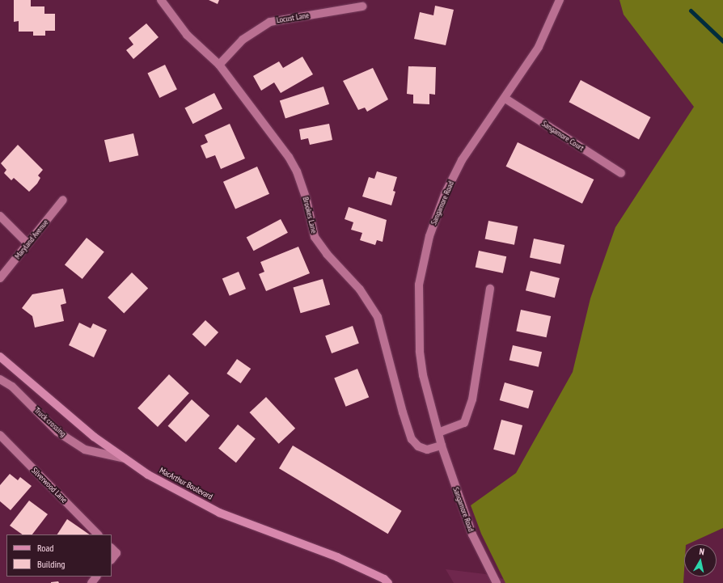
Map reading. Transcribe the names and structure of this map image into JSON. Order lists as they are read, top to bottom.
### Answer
{
  "streets": {
    "main road": ["MacArthur Boulevard"],
    "street": [
      "Locust Lane",
      "Sangamore Court",
      "Sangamore Road",
      "Brookes Lane",
      "Maryland Avenue",
      "Truck crossing",
      "Silverwood Lane"
    ]
  },
  "crossings": [
    ["Locust Lane", "Brookes Lane"],
    ["Sangamore Court", "Sangamore Road"],
    ["Sangamore Road", "Brookes Lane"],
    ["Truck crossing", "MacArthur Boulevard"]
  ],
  "legend": ["Road", "Building"],
  "north": "top"
}
